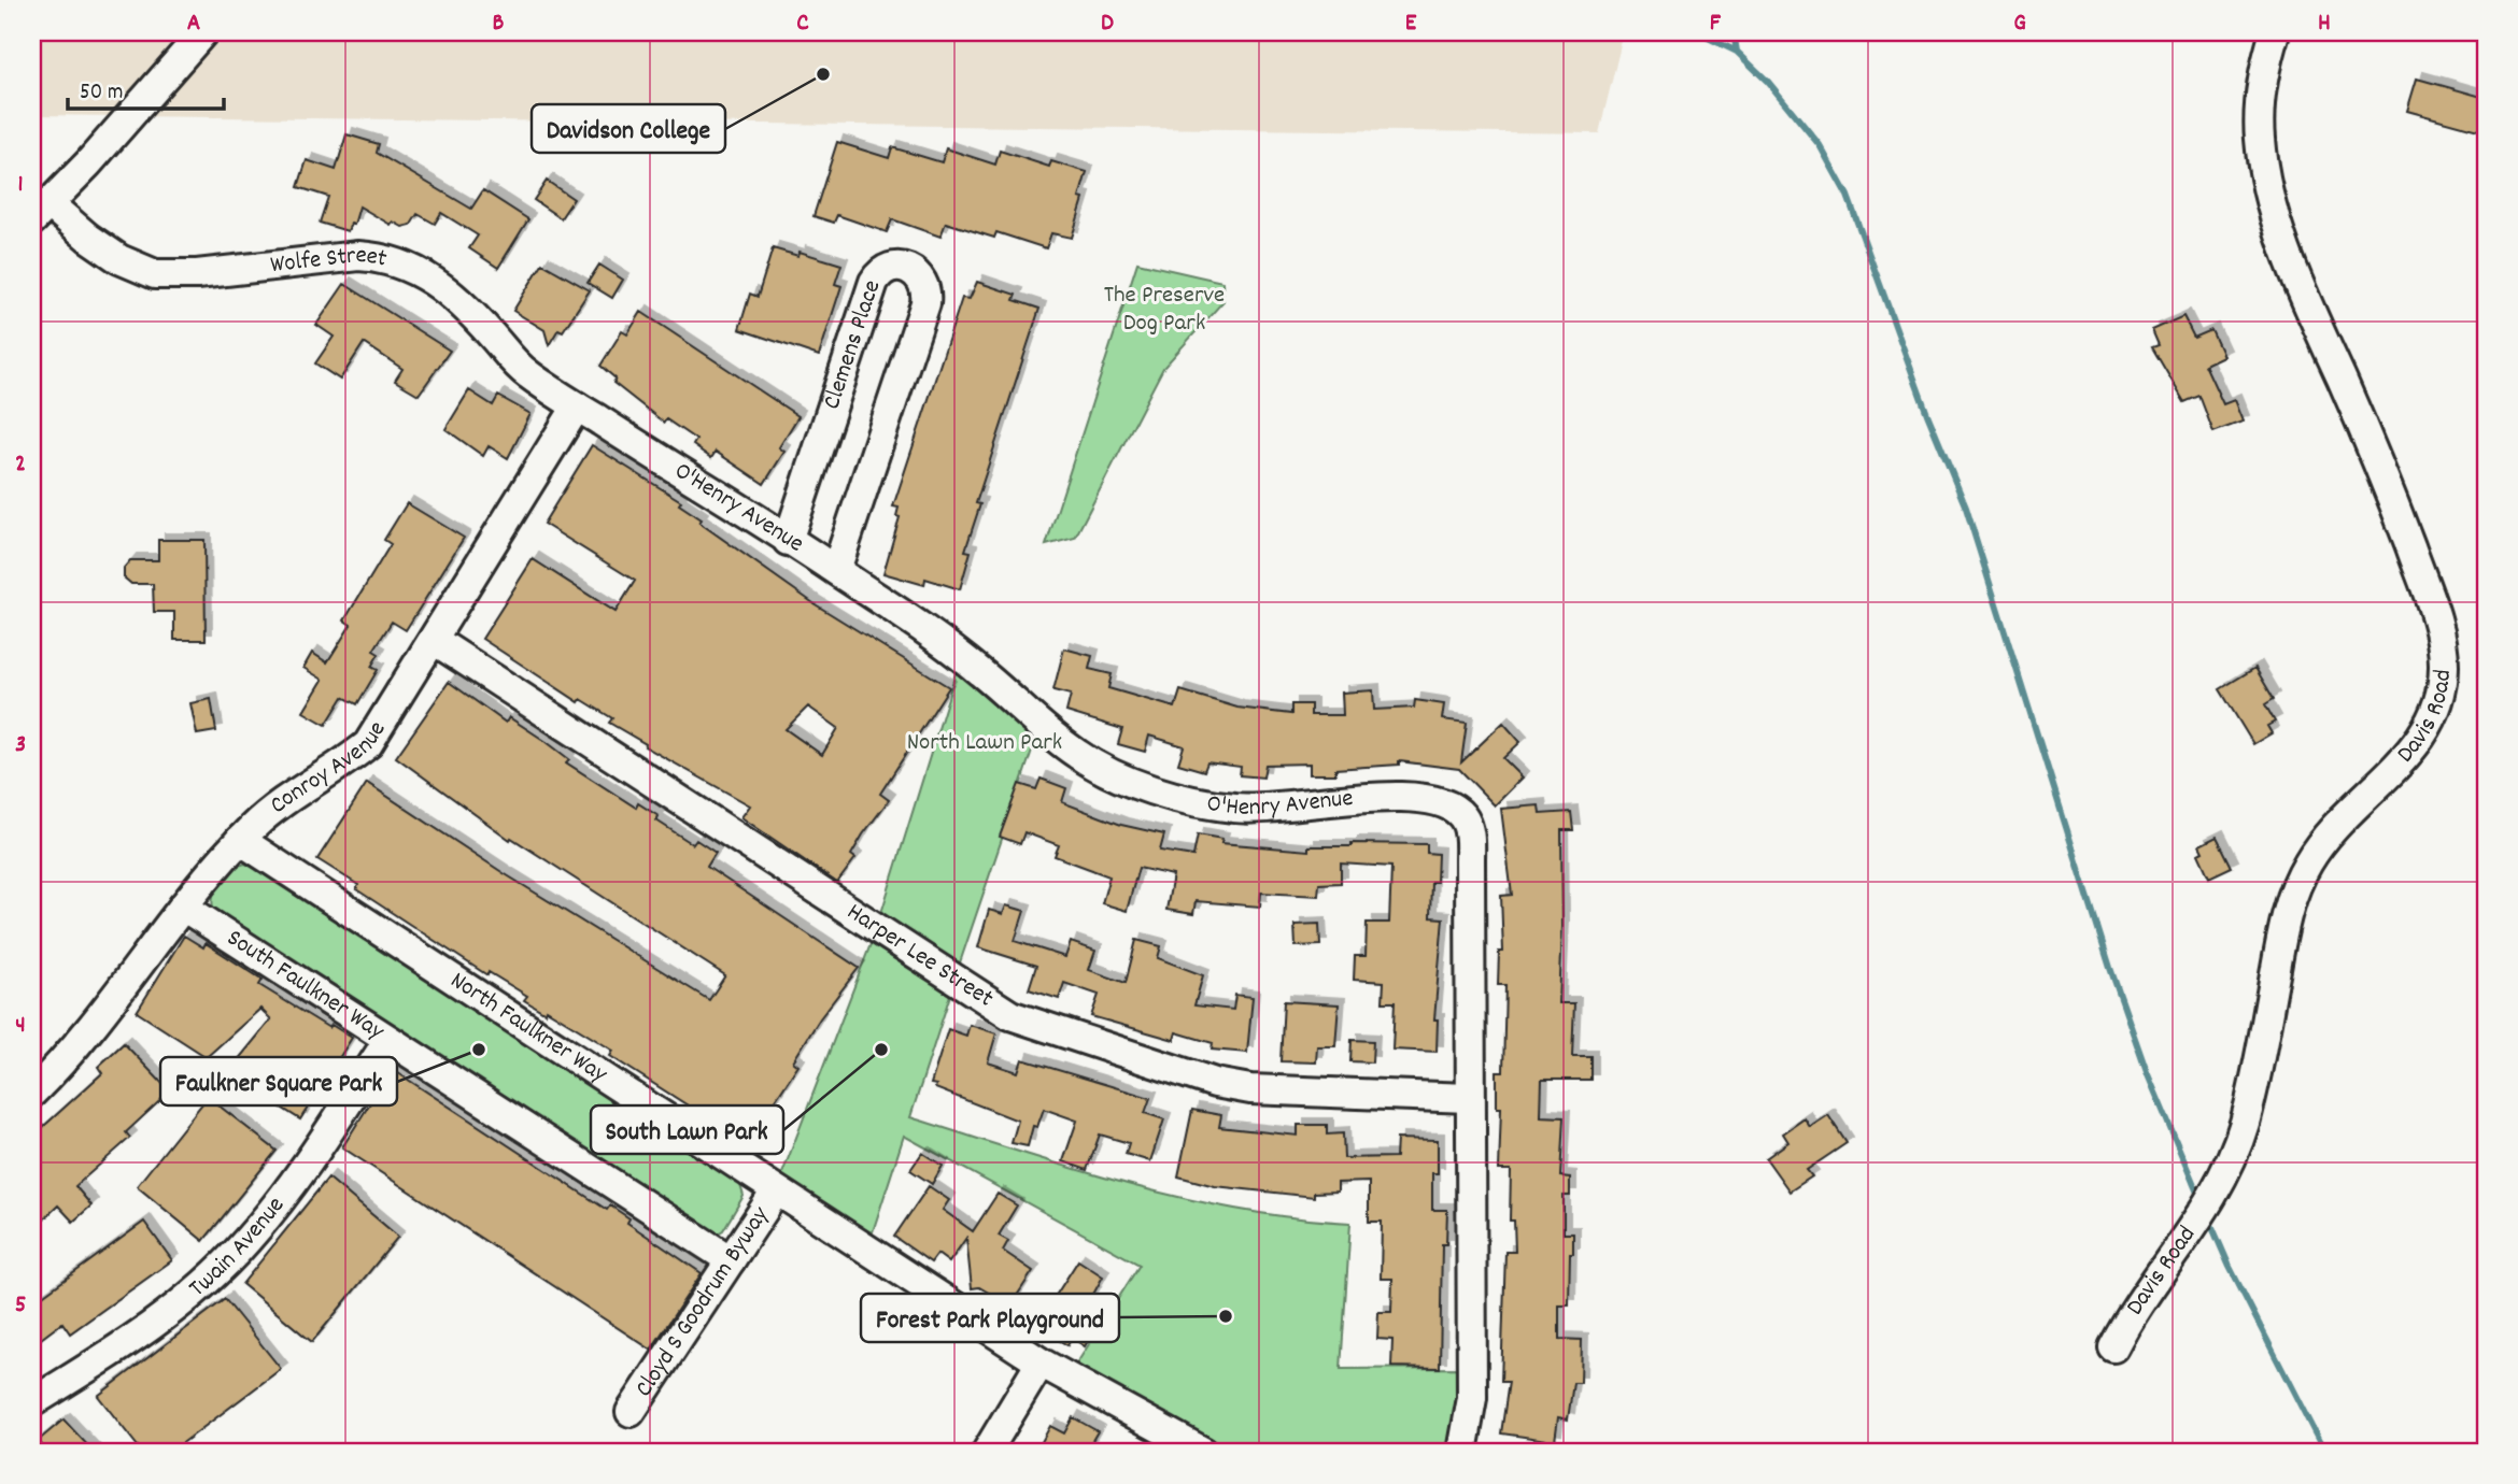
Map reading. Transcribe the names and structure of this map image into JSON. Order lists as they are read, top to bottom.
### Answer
{
  "streets": {
    "street": [
      "Wolfe Street",
      "Clemens Place",
      "O'Henry Avenue",
      "Davis Road",
      "Conroy Avenue",
      "Harper Lee Street",
      "South Faulkner Way",
      "North Faulkner Way",
      "Twain Avenue",
      "Cloyd S Goodrum Byway"
    ]
  },
  "crossings": [
    ["Wolfe Street", "O'Henry Avenue"],
    ["Wolfe Street", "Conroy Avenue"],
    ["Clemens Place", "O'Henry Avenue"],
    ["O'Henry Avenue", "Conroy Avenue"],
    ["O'Henry Avenue", "Harper Lee Street"],
    ["Conroy Avenue", "Harper Lee Street"],
    ["Conroy Avenue", "South Faulkner Way"],
    ["Conroy Avenue", "North Faulkner Way"],
    ["South Faulkner Way", "Twain Avenue"],
    ["South Faulkner Way", "Cloyd S Goodrum Byway"],
    ["North Faulkner Way", "Cloyd S Goodrum Byway"]
  ],
  "parks": ["The Preserve Dog Park", "North Lawn Park"],
  "places": [
    "Davidson College",
    "Faulkner Square Park",
    "South Lawn Park",
    "Forest Park Playground"
  ],
  "scale_bar": "50 m",
  "grid": {
    "columns": [
      "A",
      "B",
      "C",
      "D",
      "E",
      "F",
      "G",
      "H"
    ],
    "rows": [
      "1",
      "2",
      "3",
      "4",
      "5"
    ]
  }
}
